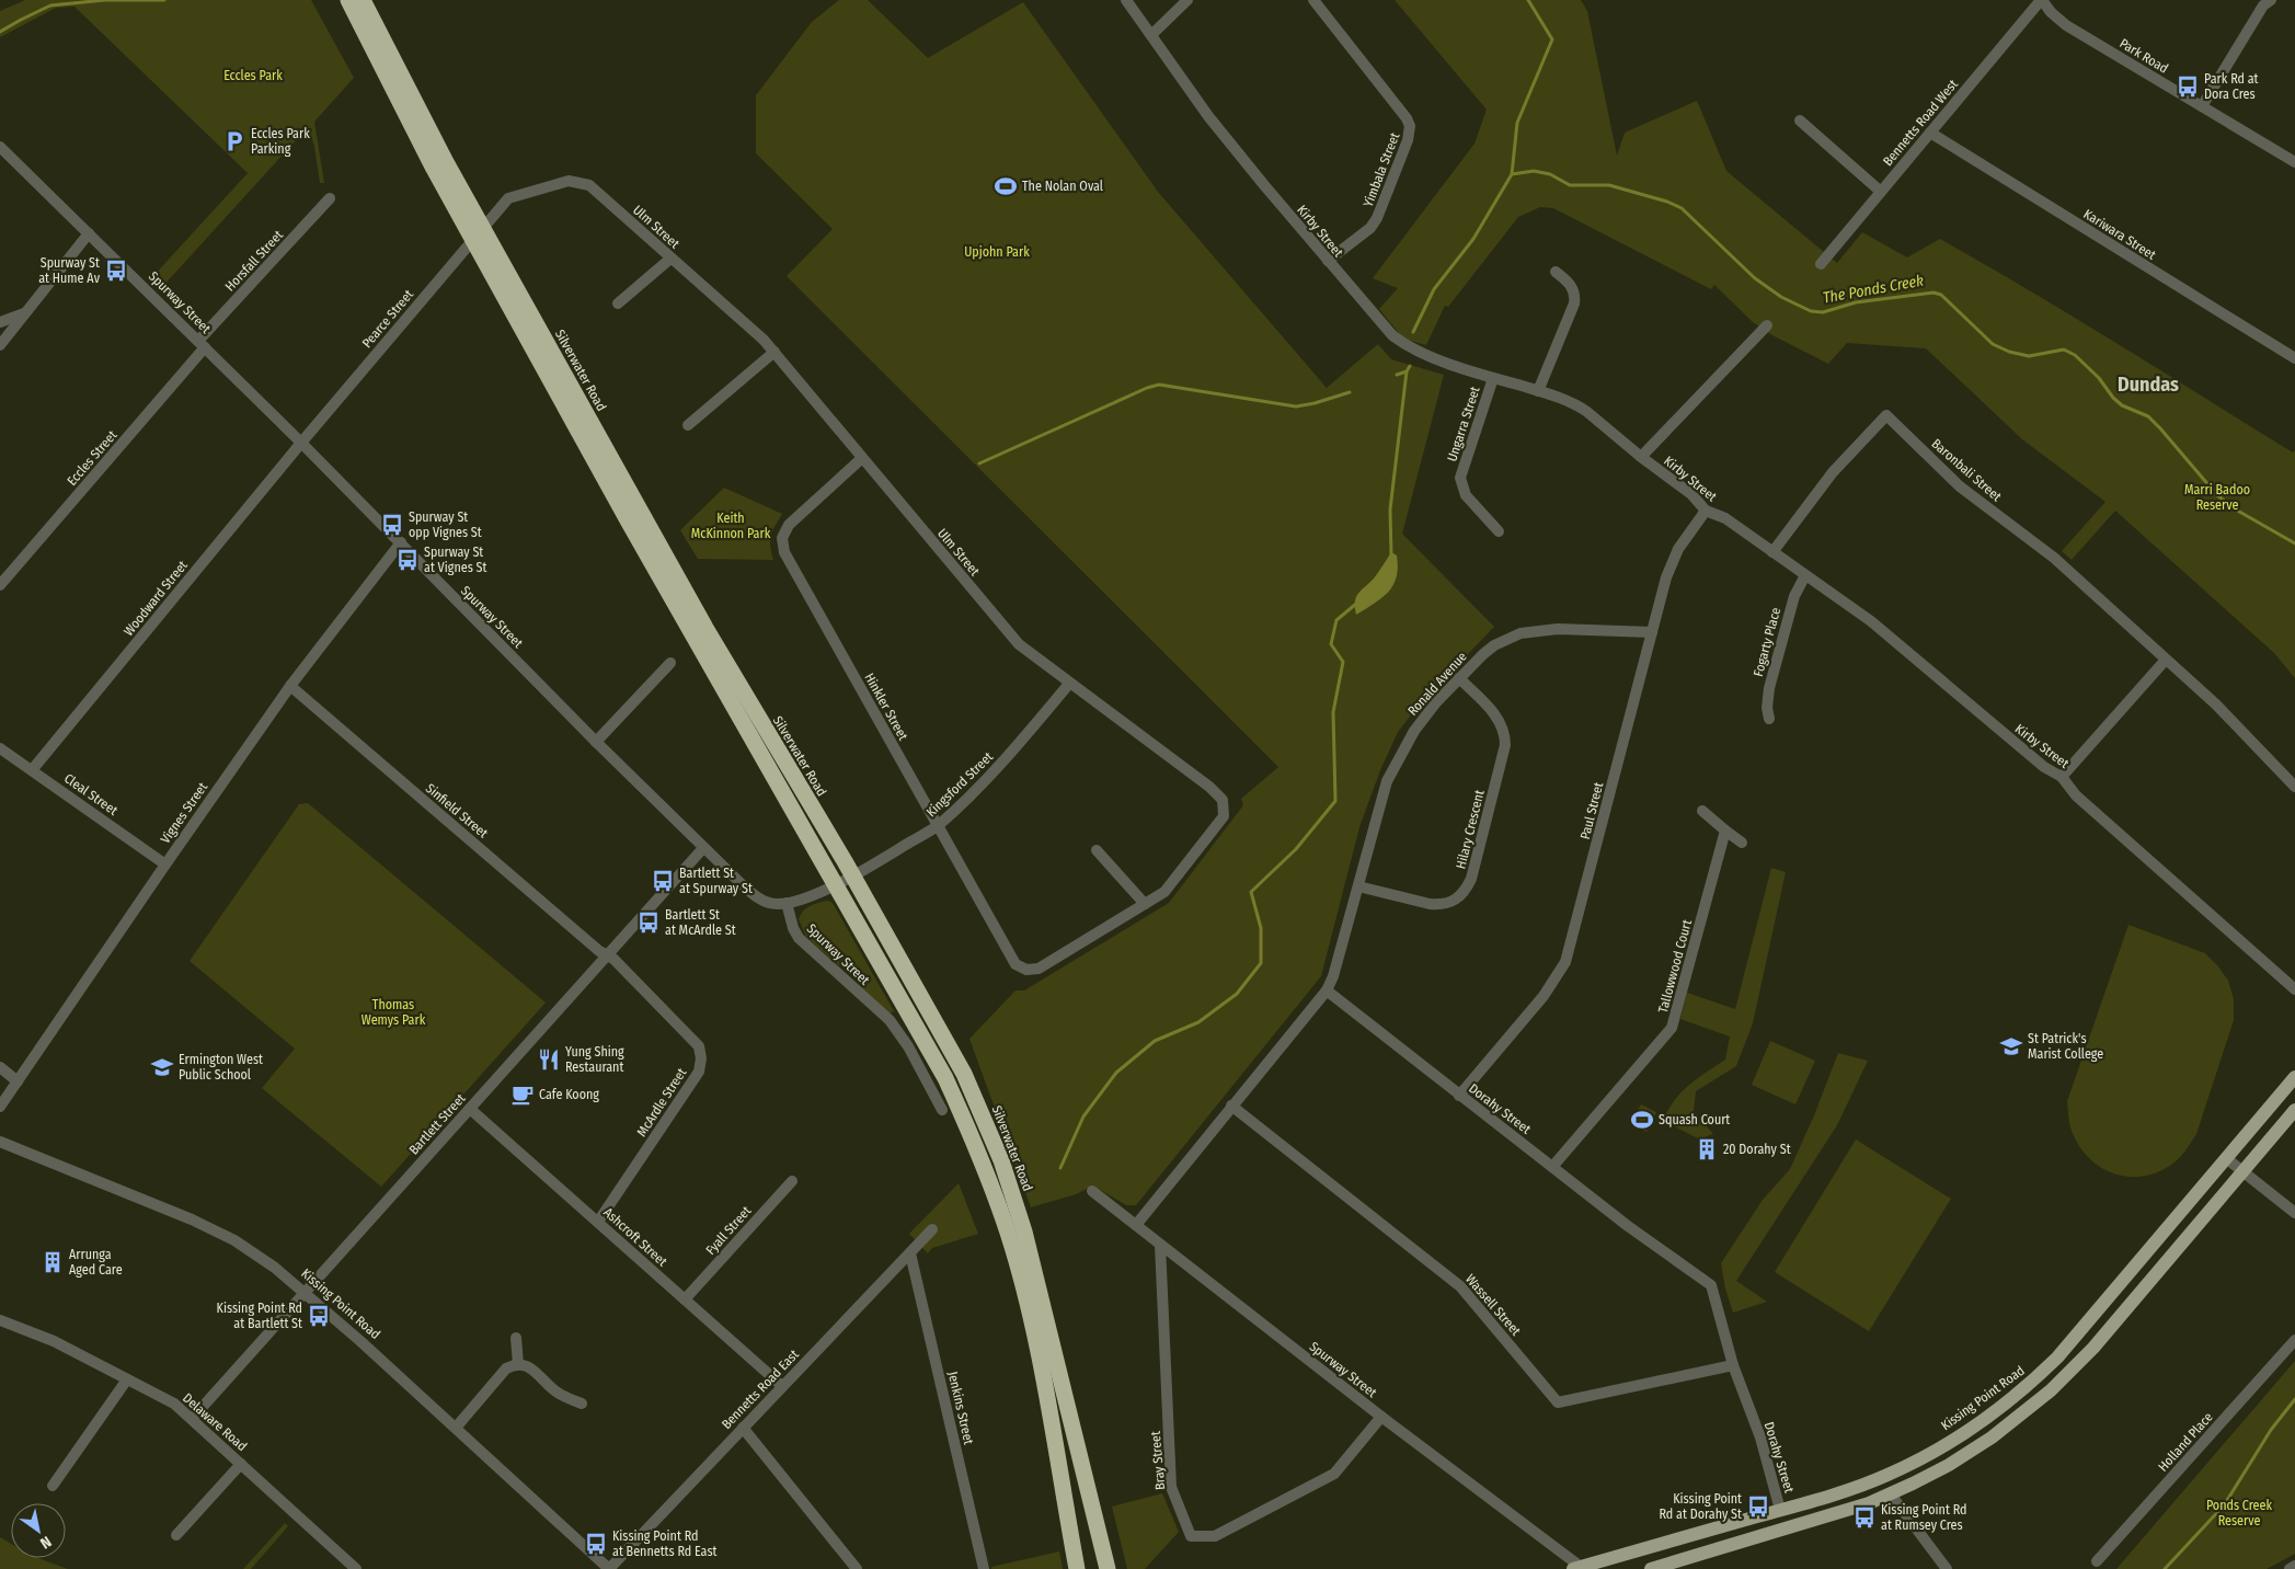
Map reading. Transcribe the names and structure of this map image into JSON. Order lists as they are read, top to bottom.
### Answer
{
  "streets": {
    "highway": ["Silverwater Road"],
    "main road": ["Kissing Point Road"],
    "street": [
      "Park Road",
      "Bennetts Road West",
      "Yimbala Street",
      "Ulm Street",
      "Kirby Street",
      "Kariwara Street",
      "Horsfall Street",
      "Spurway Street",
      "Pearce Street",
      "Ungarra Street",
      "Eccles Street",
      "Baronbali Street",
      "Woodward Street",
      "Fogarty Place",
      "Ronald Avenue",
      "Hinkler Street",
      "Kingsford Street",
      "Cleal Street",
      "Sinfield Street",
      "Paul Street",
      "Vignes Street",
      "Hilary Crescent",
      "Tallowwood Court",
      "McArdle Street",
      "Dorahy Street",
      "Bartlett Street",
      "Fyall Street",
      "Ashcroft Street",
      "Wassell Street",
      "Bennetts Road East",
      "Jenkins Street",
      "Delaware Road",
      "Holland Place",
      "Bray Street"
    ]
  },
  "crossings": [
    ["Park Road", "Bennetts Road West"],
    ["Bennetts Road West", "Kariwara Street"],
    ["Yimbala Street", "Kirby Street"],
    ["Ulm Street", "Pearce Street"],
    ["Ulm Street", "Hinkler Street"],
    ["Ulm Street", "Kingsford Street"],
    ["Kirby Street", "Ungarra Street"],
    ["Kirby Street", "Baronbali Street"],
    ["Kirby Street", "Fogarty Place"],
    ["Kirby Street", "Paul Street"],
    ["Horsfall Street", "Spurway Street"],
    ["Horsfall Street", "Eccles Street"],
    ["Spurway Street", "Pearce Street"],
    ["Spurway Street", "Eccles Street"],
    ["Spurway Street", "Woodward Street"],
    ["Spurway Street", "Kingsford Street"],
    ["Spurway Street", "Vignes Street"],
    ["Spurway Street", "Bartlett Street"],
    ["Spurway Street", "Kissing Point Road"],
    ["Spurway Street", "Bray Street"],
    ["Pearce Street", "Woodward Street"],
    ["Silverwater Road", "Kingsford Street"],
    ["Woodward Street", "Cleal Street"],
    ["Ronald Avenue", "Paul Street"],
    ["Ronald Avenue", "Hilary Crescent"],
    ["Ronald Avenue", "Dorahy Street"],
    ["Hinkler Street", "Kingsford Street"],
    ["Cleal Street", "Vignes Street"],
    ["Sinfield Street", "Vignes Street"],
    ["Sinfield Street", "McArdle Street"],
    ["Sinfield Street", "Bartlett Street"],
    ["Paul Street", "Dorahy Street"],
    ["Tallowwood Court", "Dorahy Street"],
    ["McArdle Street", "Bartlett Street"],
    ["McArdle Street", "Ashcroft Street"],
    ["Dorahy Street", "Kissing Point Road"],
    ["Dorahy Street", "Wassell Street"],
    ["Bartlett Street", "Ashcroft Street"],
    ["Bartlett Street", "Kissing Point Road"],
    ["Bartlett Street", "Delaware Road"],
    ["Fyall Street", "Ashcroft Street"],
    ["Ashcroft Street", "Bennetts Road East"],
    ["Kissing Point Road", "Bennetts Road East"],
    ["Bennetts Road East", "Jenkins Street"]
  ],
  "districts": ["Dundas"],
  "water": ["The Ponds Creek"],
  "parks": [
    "Eccles Park",
    "Upjohn Park",
    "Marri Badoo Reserve",
    "Keith McKinnon Park",
    "Thomas Wemys Park",
    "Ponds Creek Reserve"
  ],
  "places": {
    "bus stop": [
      "Park Rd at Dora Cres",
      "Spurway St at Hume Av",
      "Spurway St opp Vignes St",
      "Spurway St at Vignes St",
      "Bartlett St at Spurway St",
      "Bartlett St at McArdle St",
      "Kissing Point Rd at Bartlett St",
      "Kissing Point Rd at Dorahy St",
      "Kissing Point Rd at Rumsey Cres",
      "Kissing Point Rd at Bennetts Rd East"
    ],
    "parking": ["Eccles Park Parking"],
    "sports": ["The Nolan Oval", "Squash Court"],
    "school or university": ["St Patrick's Marist College", "Ermington West Public School"],
    "restaurant": ["Yung Shing Restaurant"],
    "cafe": ["Cafe Koong"],
    "building": ["20 Dorahy St", "Arrunga Aged Care"]
  },
  "north": "bottom right"
}
